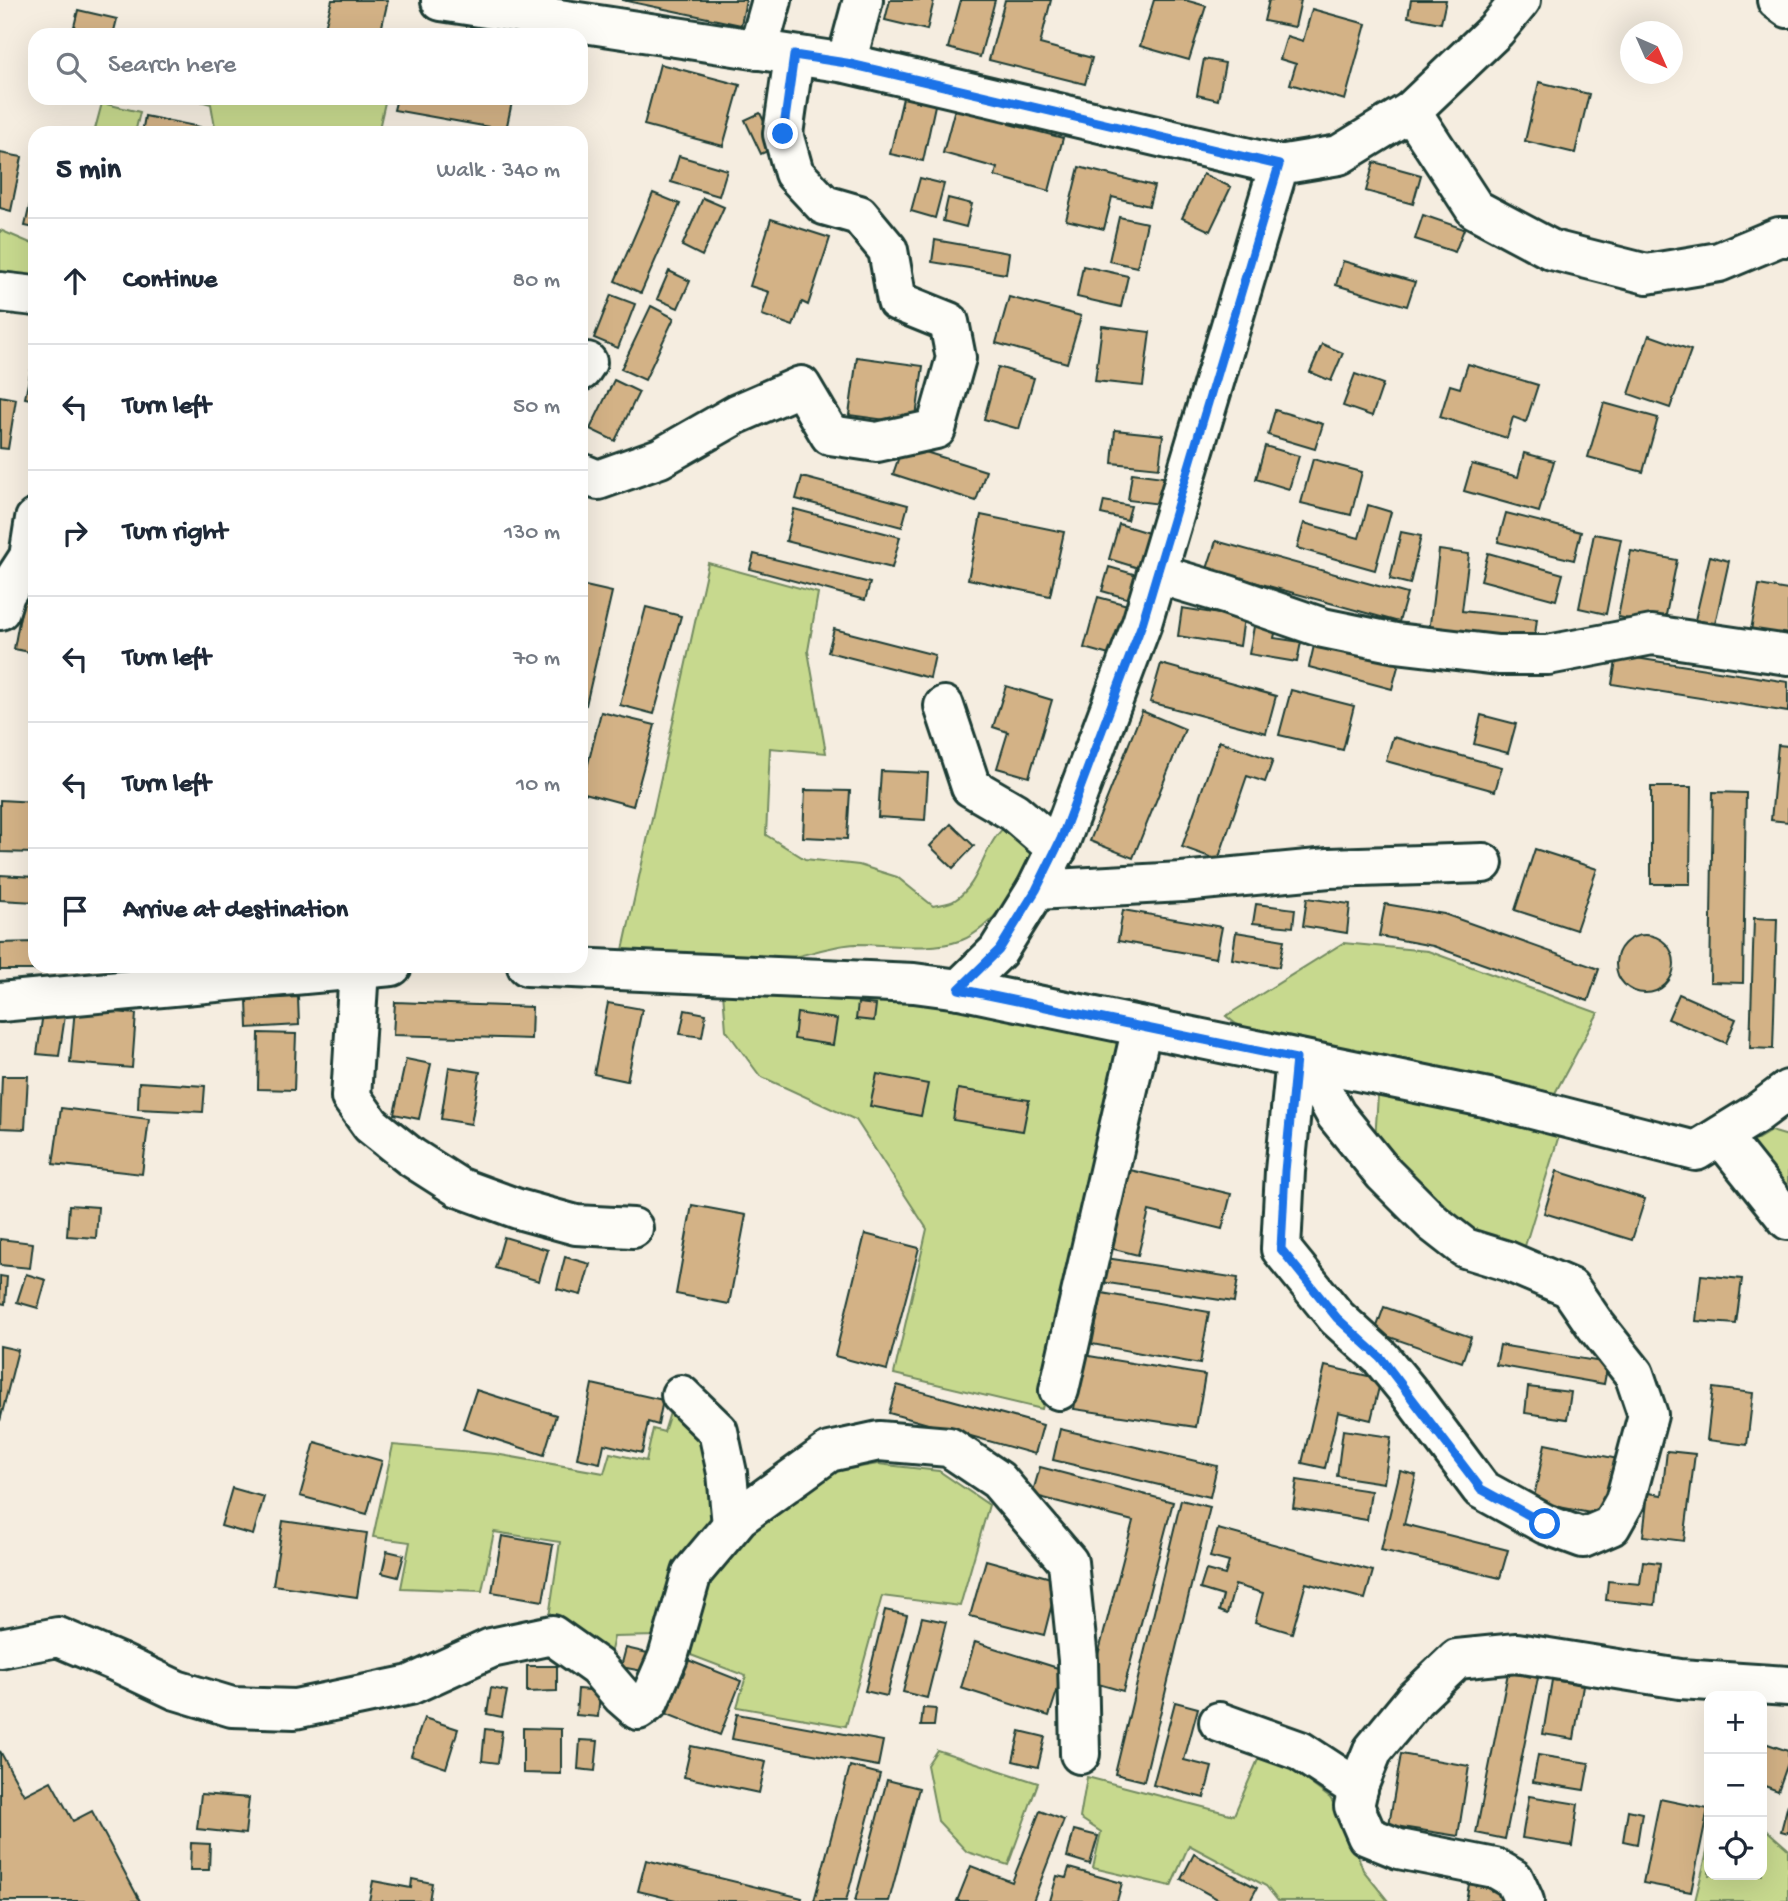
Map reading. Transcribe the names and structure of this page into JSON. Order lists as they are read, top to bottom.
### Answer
{
  "north": "bottom right",
  "page": {
    "search": "Search here",
    "heading": ["5 min", "Walk · 340 m"],
    "list": [
      ["Continue", "80 m"],
      ["Turn left", "50 m"],
      ["Turn right", "130 m"],
      ["Turn left", "70 m"],
      ["Turn left", "10 m"],
      "Arrive at destination"
    ],
    "map_buttons": ["+", "−"]
  }
}
